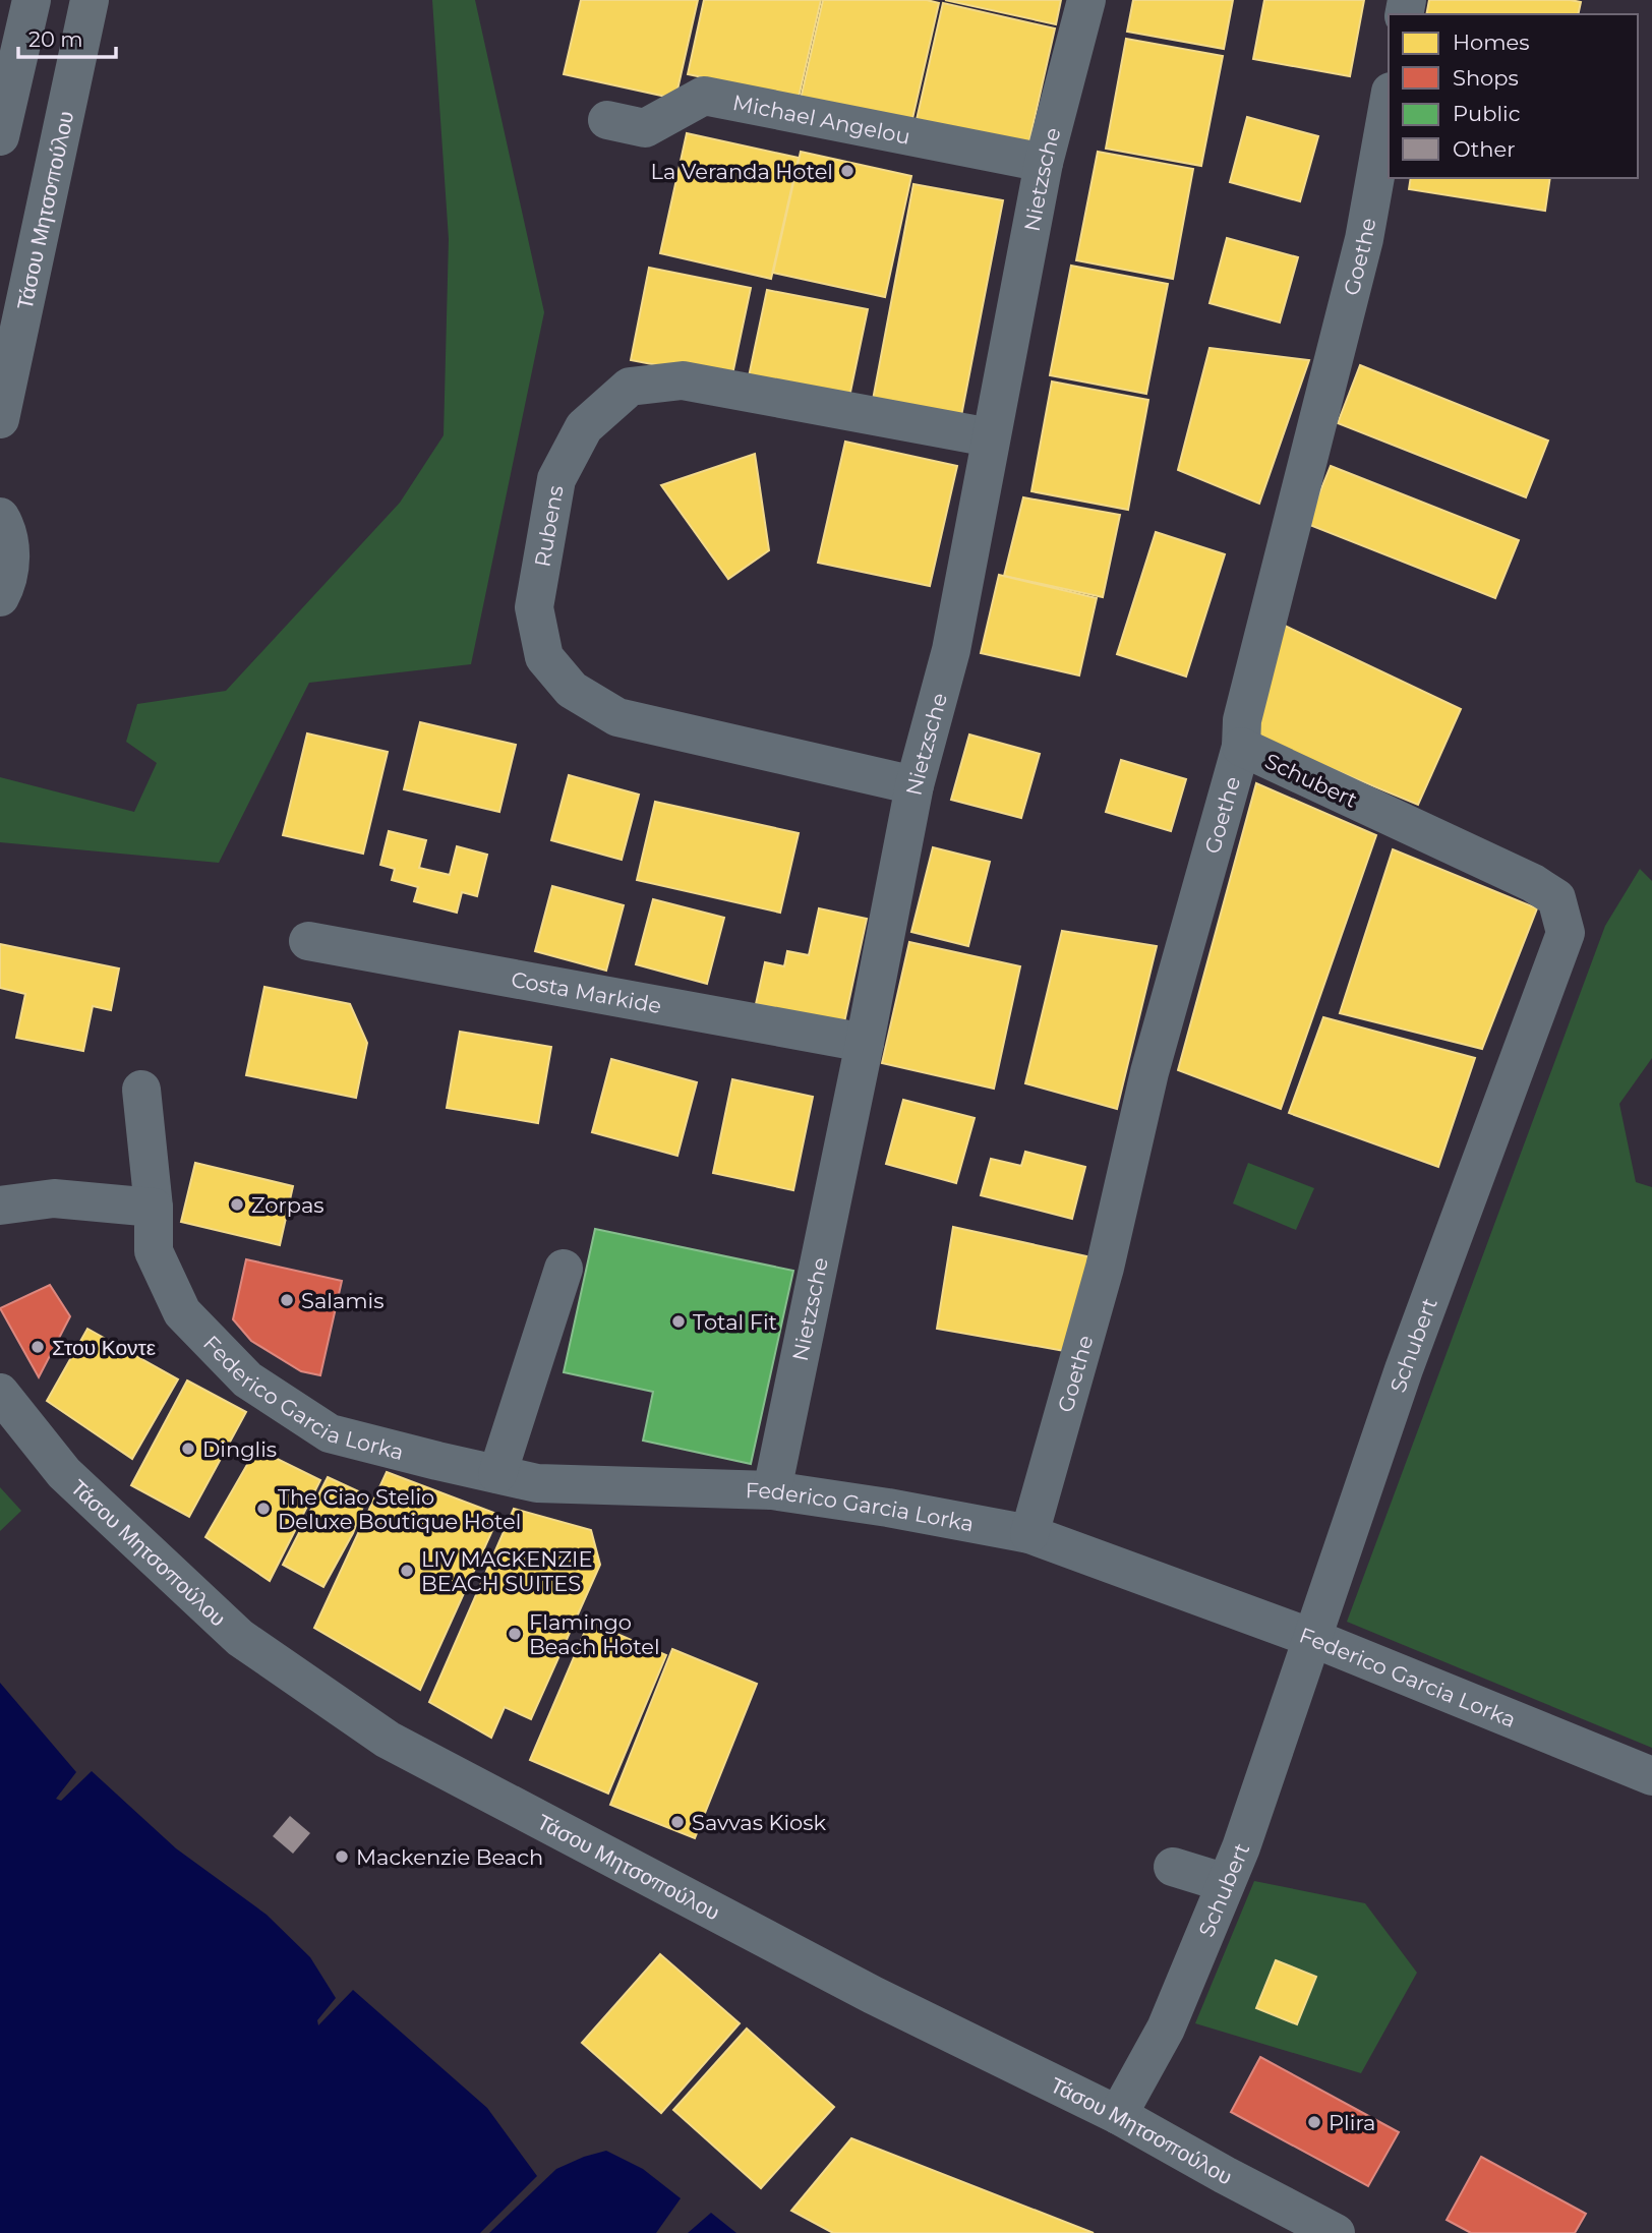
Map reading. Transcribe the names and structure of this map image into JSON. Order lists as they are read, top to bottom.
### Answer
{
  "streets": {
    "street": [
      "Michael Angelou",
      "Nietzsche",
      "Τάσου Μητσοπούλου",
      "Goethe",
      "Rubens",
      "Schubert",
      "Costa Markide",
      "Federico Garcia Lorka"
    ]
  },
  "crossings": [
    ["Michael Angelou", "Nietzsche"],
    ["Nietzsche", "Rubens"],
    ["Nietzsche", "Costa Markide"],
    ["Nietzsche", "Federico Garcia Lorka"],
    ["Τάσου Μητσοπούλου", "Schubert"],
    ["Goethe", "Schubert"],
    ["Goethe", "Federico Garcia Lorka"],
    ["Schubert", "Federico Garcia Lorka"]
  ],
  "places": [
    "La Veranda Hotel",
    "Zorpas",
    "Salamis",
    "Total Fit",
    "Στου Κοντε",
    "Dinglis",
    "The Ciao Stelio Deluxe Boutique Hotel",
    "LIV MACKENZIE BEACH SUITES",
    "Flamingo Beach Hotel",
    "Savvas Kiosk",
    "Mackenzie Beach",
    "Plira"
  ],
  "legend": [
    "Homes",
    "Shops",
    "Public",
    "Other"
  ],
  "scale_bar": "20 m"
}
